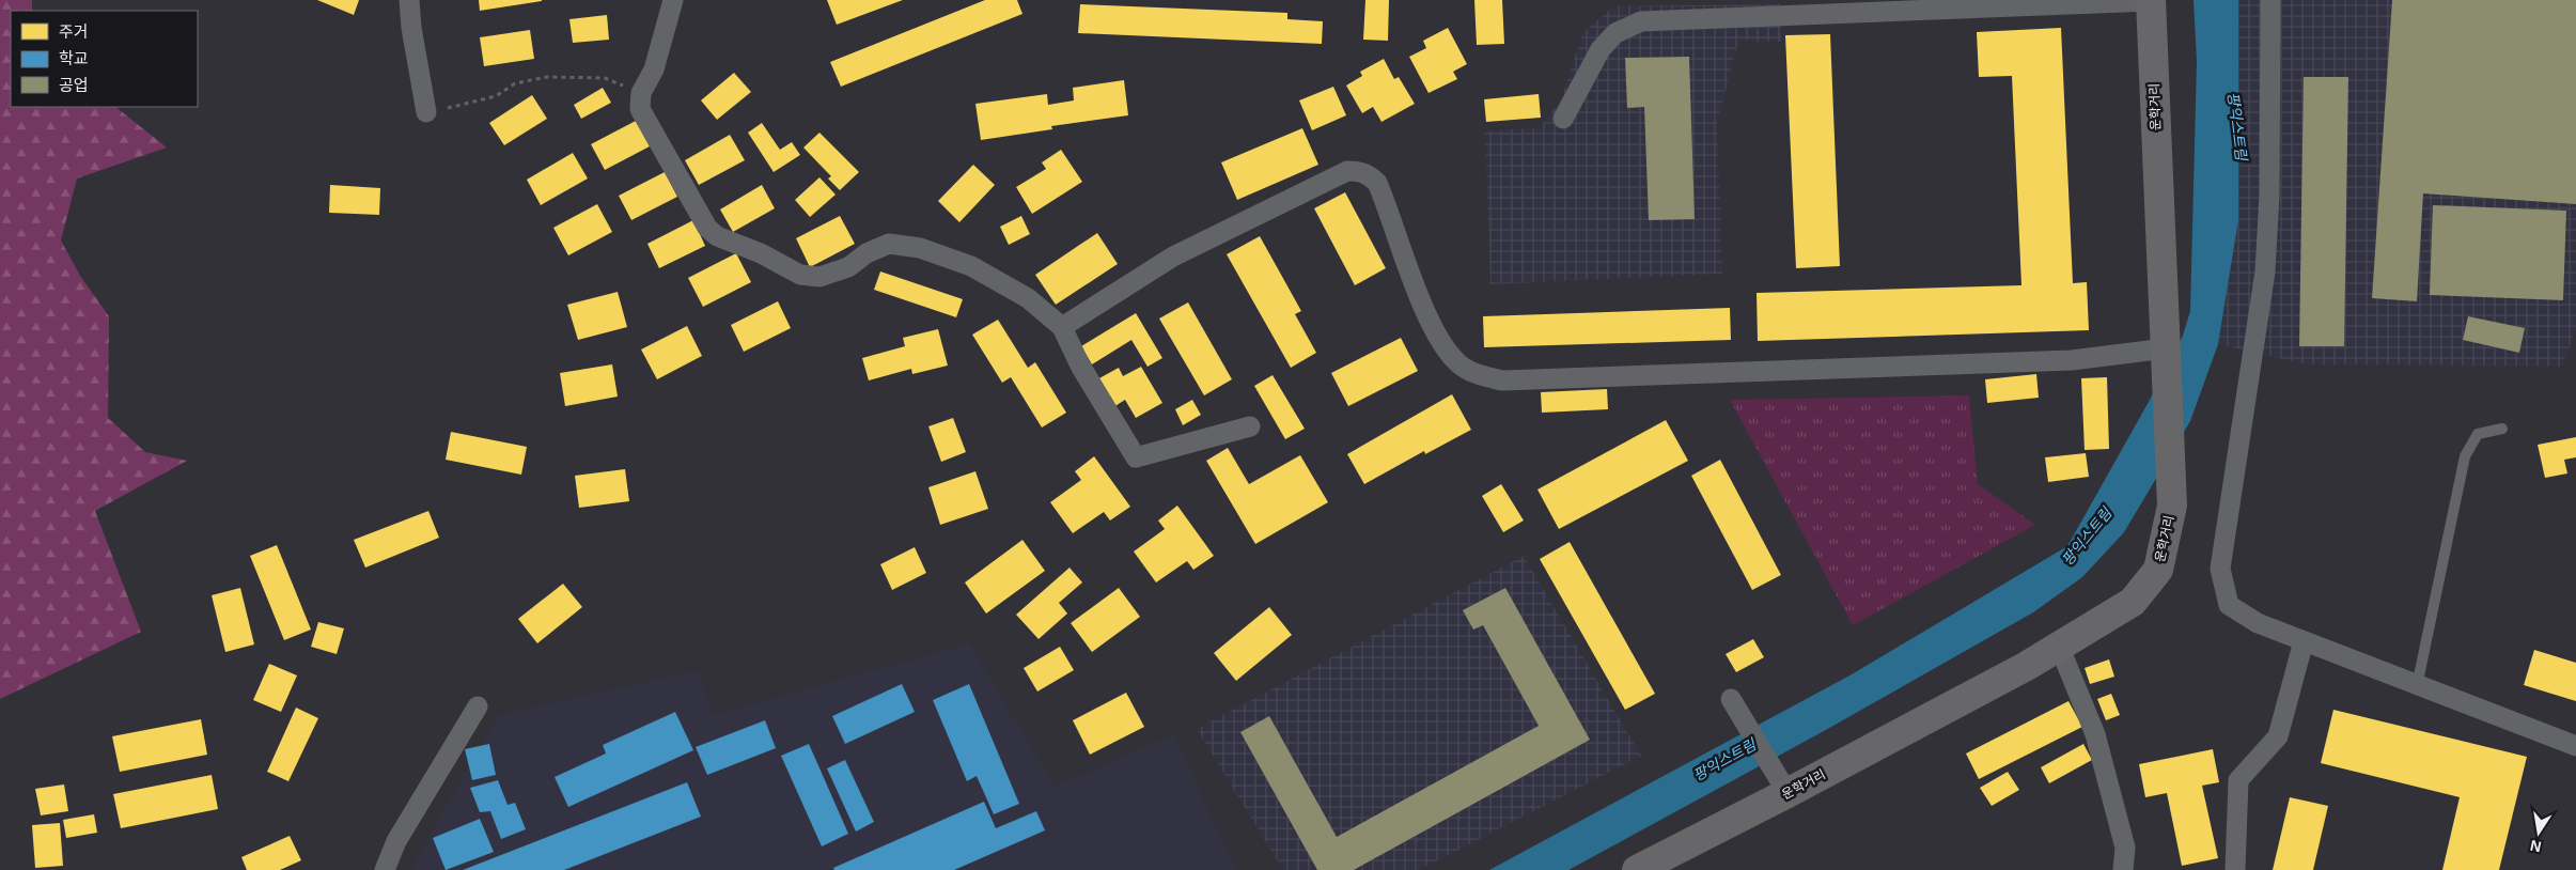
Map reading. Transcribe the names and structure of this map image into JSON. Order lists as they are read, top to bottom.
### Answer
{
  "streets": {
    "main road": ["운학거리"]
  },
  "water": ["팡익스트림"],
  "legend": ["주거", "학교", "공업"],
  "north": "bottom"
}
